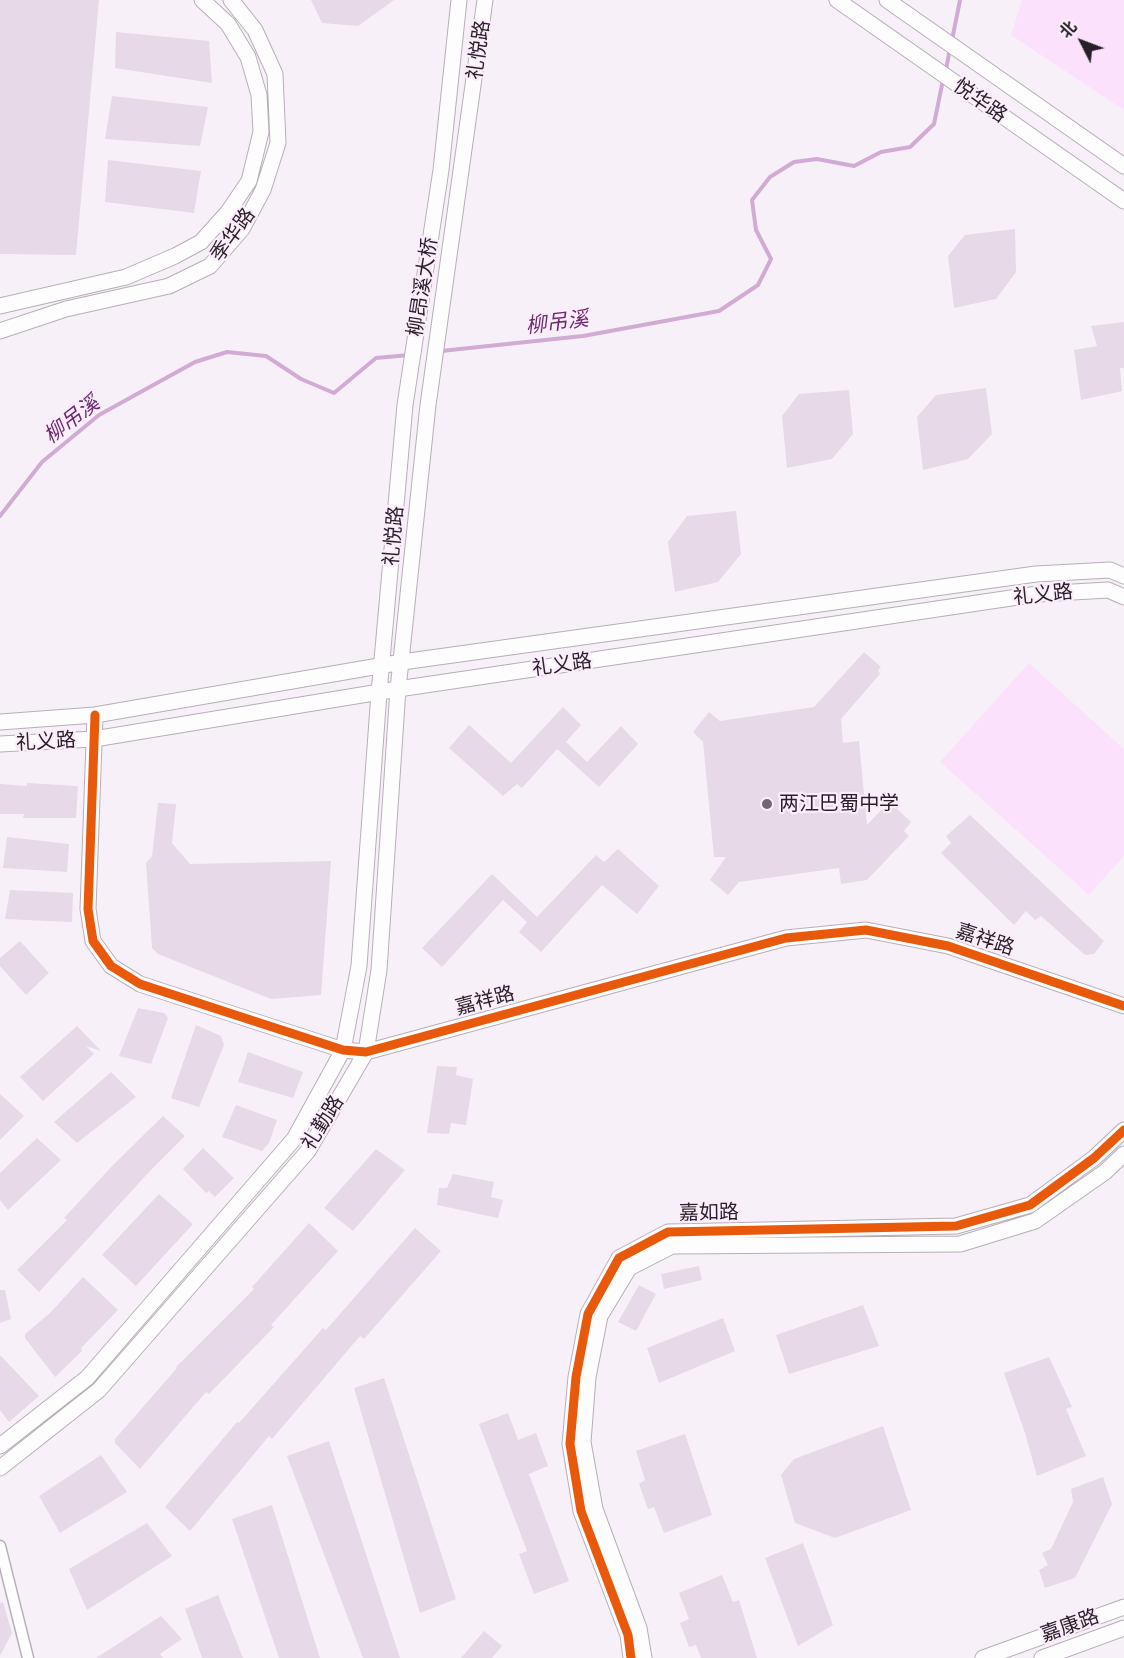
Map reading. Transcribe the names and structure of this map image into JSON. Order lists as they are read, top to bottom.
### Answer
{
  "streets": {
    "main road": [
      "礼悦路",
      "悦华路",
      "季华路",
      "柳昂溪大桥",
      "礼义路",
      "嘉祥路",
      "礼勤路",
      "嘉如路",
      "嘉康路"
    ]
  },
  "crossings": [
    ["礼悦路", "柳昂溪大桥"],
    ["礼悦路", "礼义路"],
    ["礼悦路", "礼勤路"],
    ["礼义路", "嘉祥路"],
    ["礼义路", "礼勤路"],
    ["嘉祥路", "礼勤路"]
  ],
  "water": ["柳吊溪"],
  "places": ["两江巴蜀中学"],
  "north": "top left"
}
